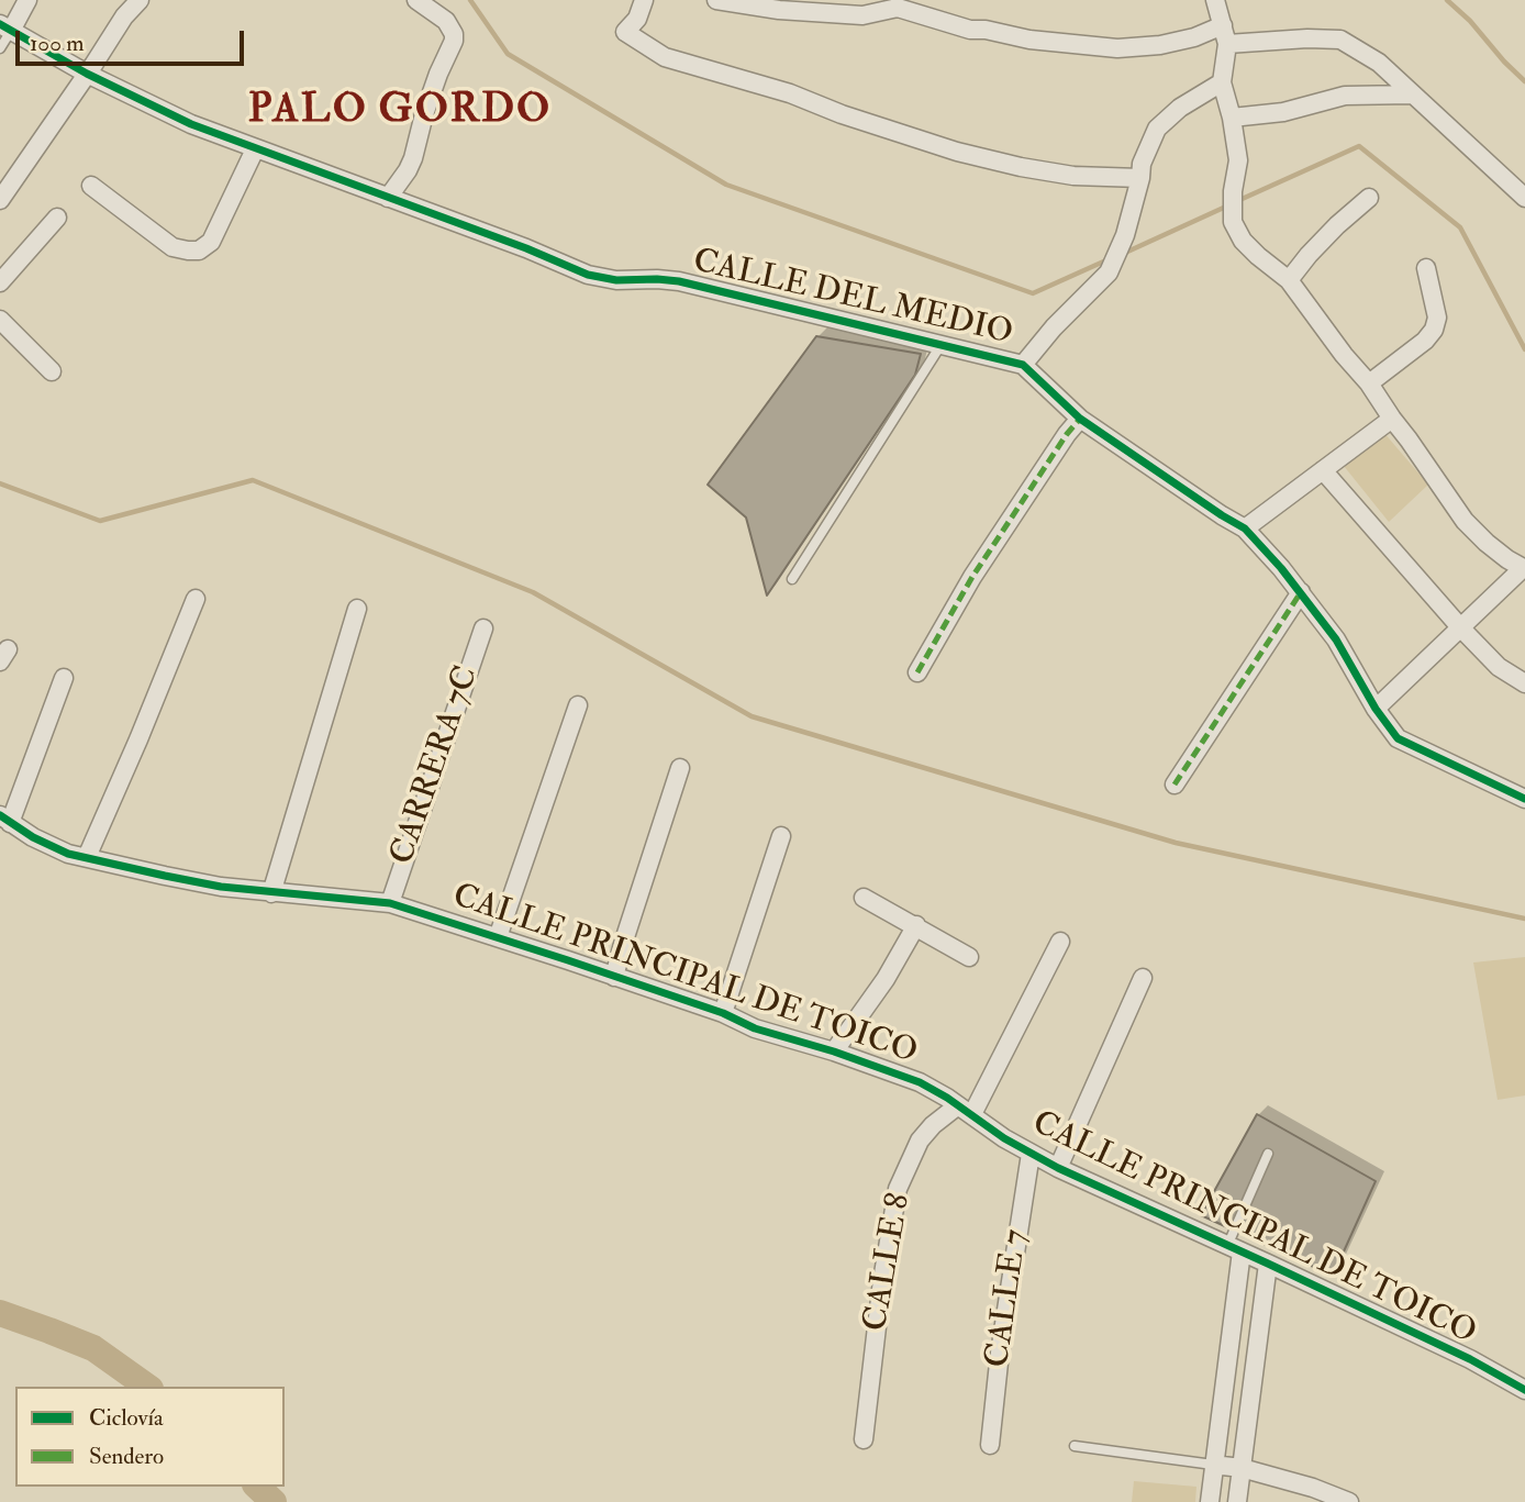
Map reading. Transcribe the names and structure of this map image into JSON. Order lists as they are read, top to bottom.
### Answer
{
  "streets": {
    "street": [
      "CALLE DEL MEDIO",
      "CARRERA 7C",
      "CALLE PRINCIPAL DE TOICO",
      "CALLE 8",
      "CALLE 7"
    ]
  },
  "crossings": [
    ["CARRERA 7C", "CALLE PRINCIPAL DE TOICO"],
    ["CALLE PRINCIPAL DE TOICO", "CALLE 8"],
    ["CALLE PRINCIPAL DE TOICO", "CALLE 7"]
  ],
  "districts": ["PALO GORDO"],
  "legend": ["Ciclovía", "Sendero"],
  "scale_bar": "100 m"
}
